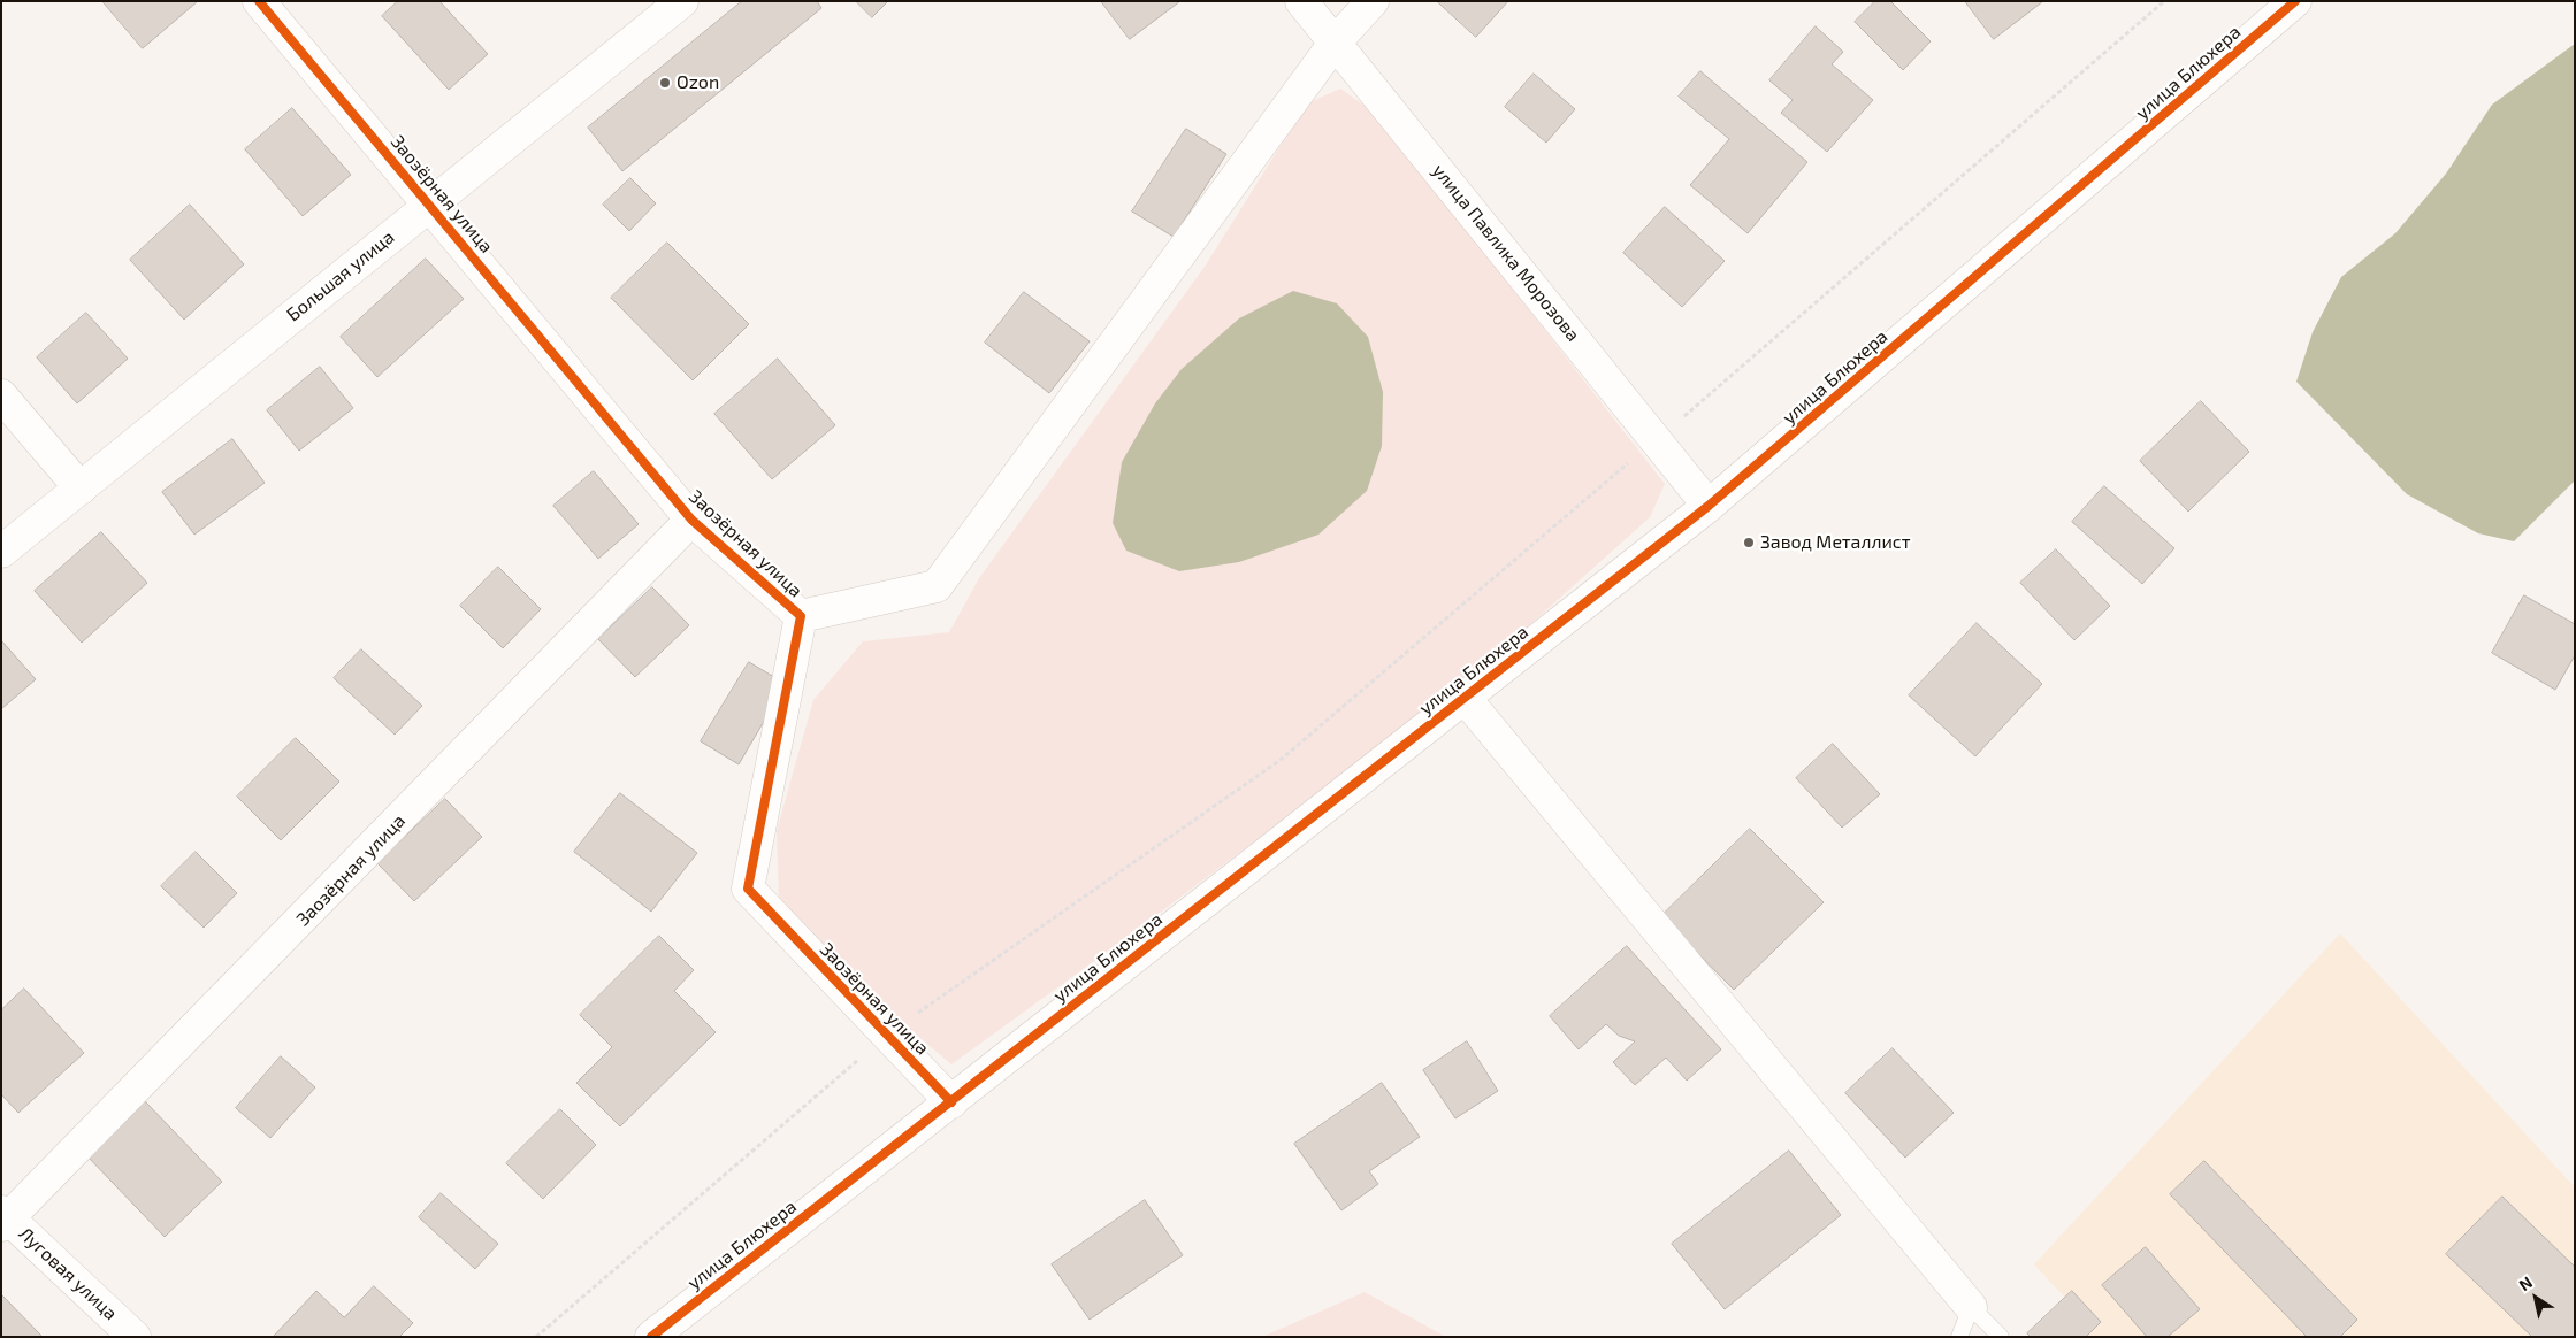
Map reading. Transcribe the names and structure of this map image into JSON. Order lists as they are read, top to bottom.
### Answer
{
  "streets": {
    "street": [
      "улица Блюхера",
      "Заозёрная улица",
      "улица Павлика Морозова",
      "Большая улица",
      "Луговая улица"
    ]
  },
  "crossings": [
    ["улица Блюхера", "Заозёрная улица"],
    ["улица Блюхера", "улица Павлика Морозова"],
    ["Заозёрная улица", "Большая улица"],
    ["Заозёрная улица", "Луговая улица"]
  ],
  "places": ["Ozon", "Завод Металлист"],
  "north": "top left"
}
